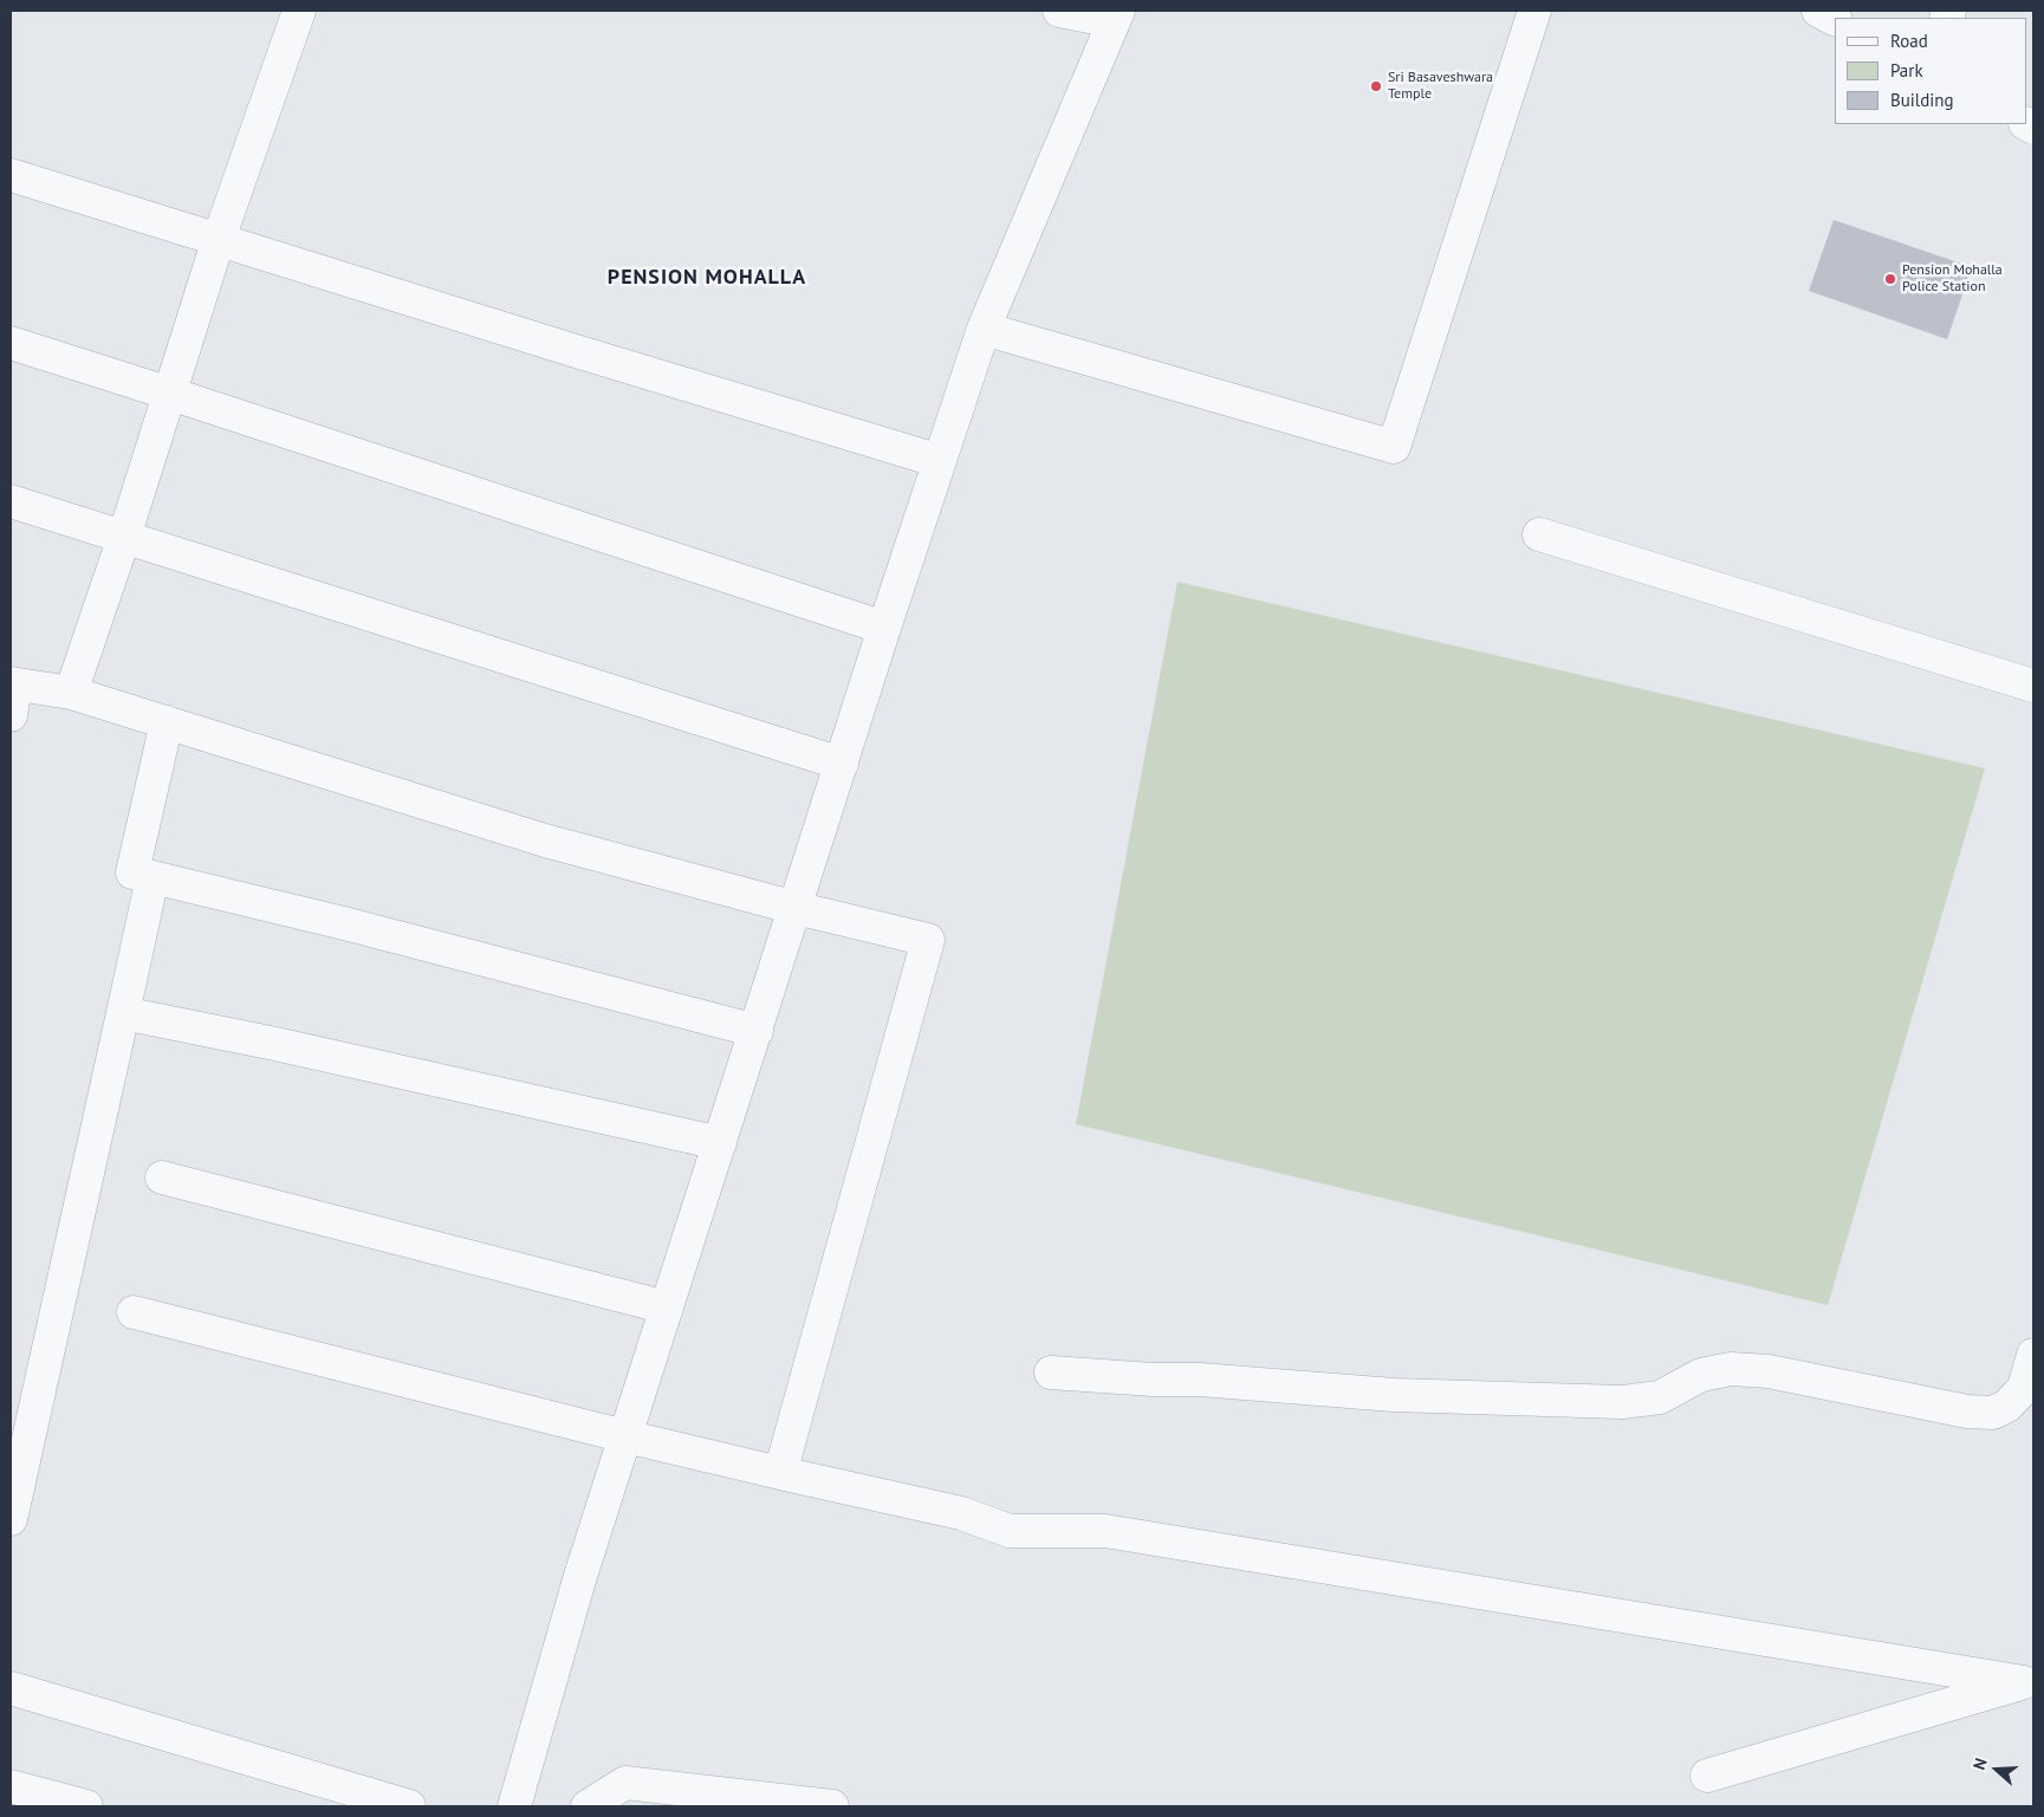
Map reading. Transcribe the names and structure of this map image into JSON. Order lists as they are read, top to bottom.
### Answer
{
  "districts": ["PENSION MOHALLA"],
  "places": ["Sri Basaveshwara Temple", "Pension Mohalla Police Station"],
  "legend": ["Road", "Park", "Building"],
  "north": "left"
}
